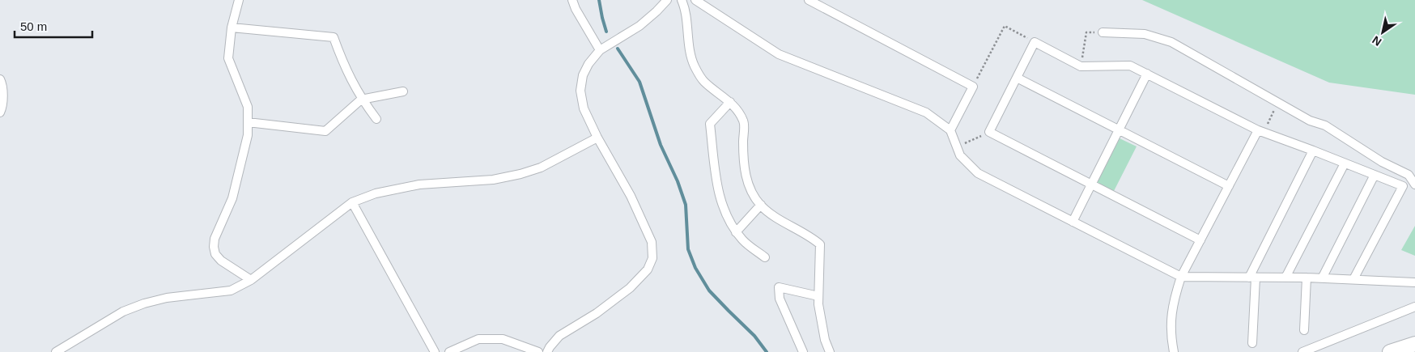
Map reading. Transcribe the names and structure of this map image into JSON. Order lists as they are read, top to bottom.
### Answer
{
  "scale_bar": "50 m",
  "north": "bottom left"
}
